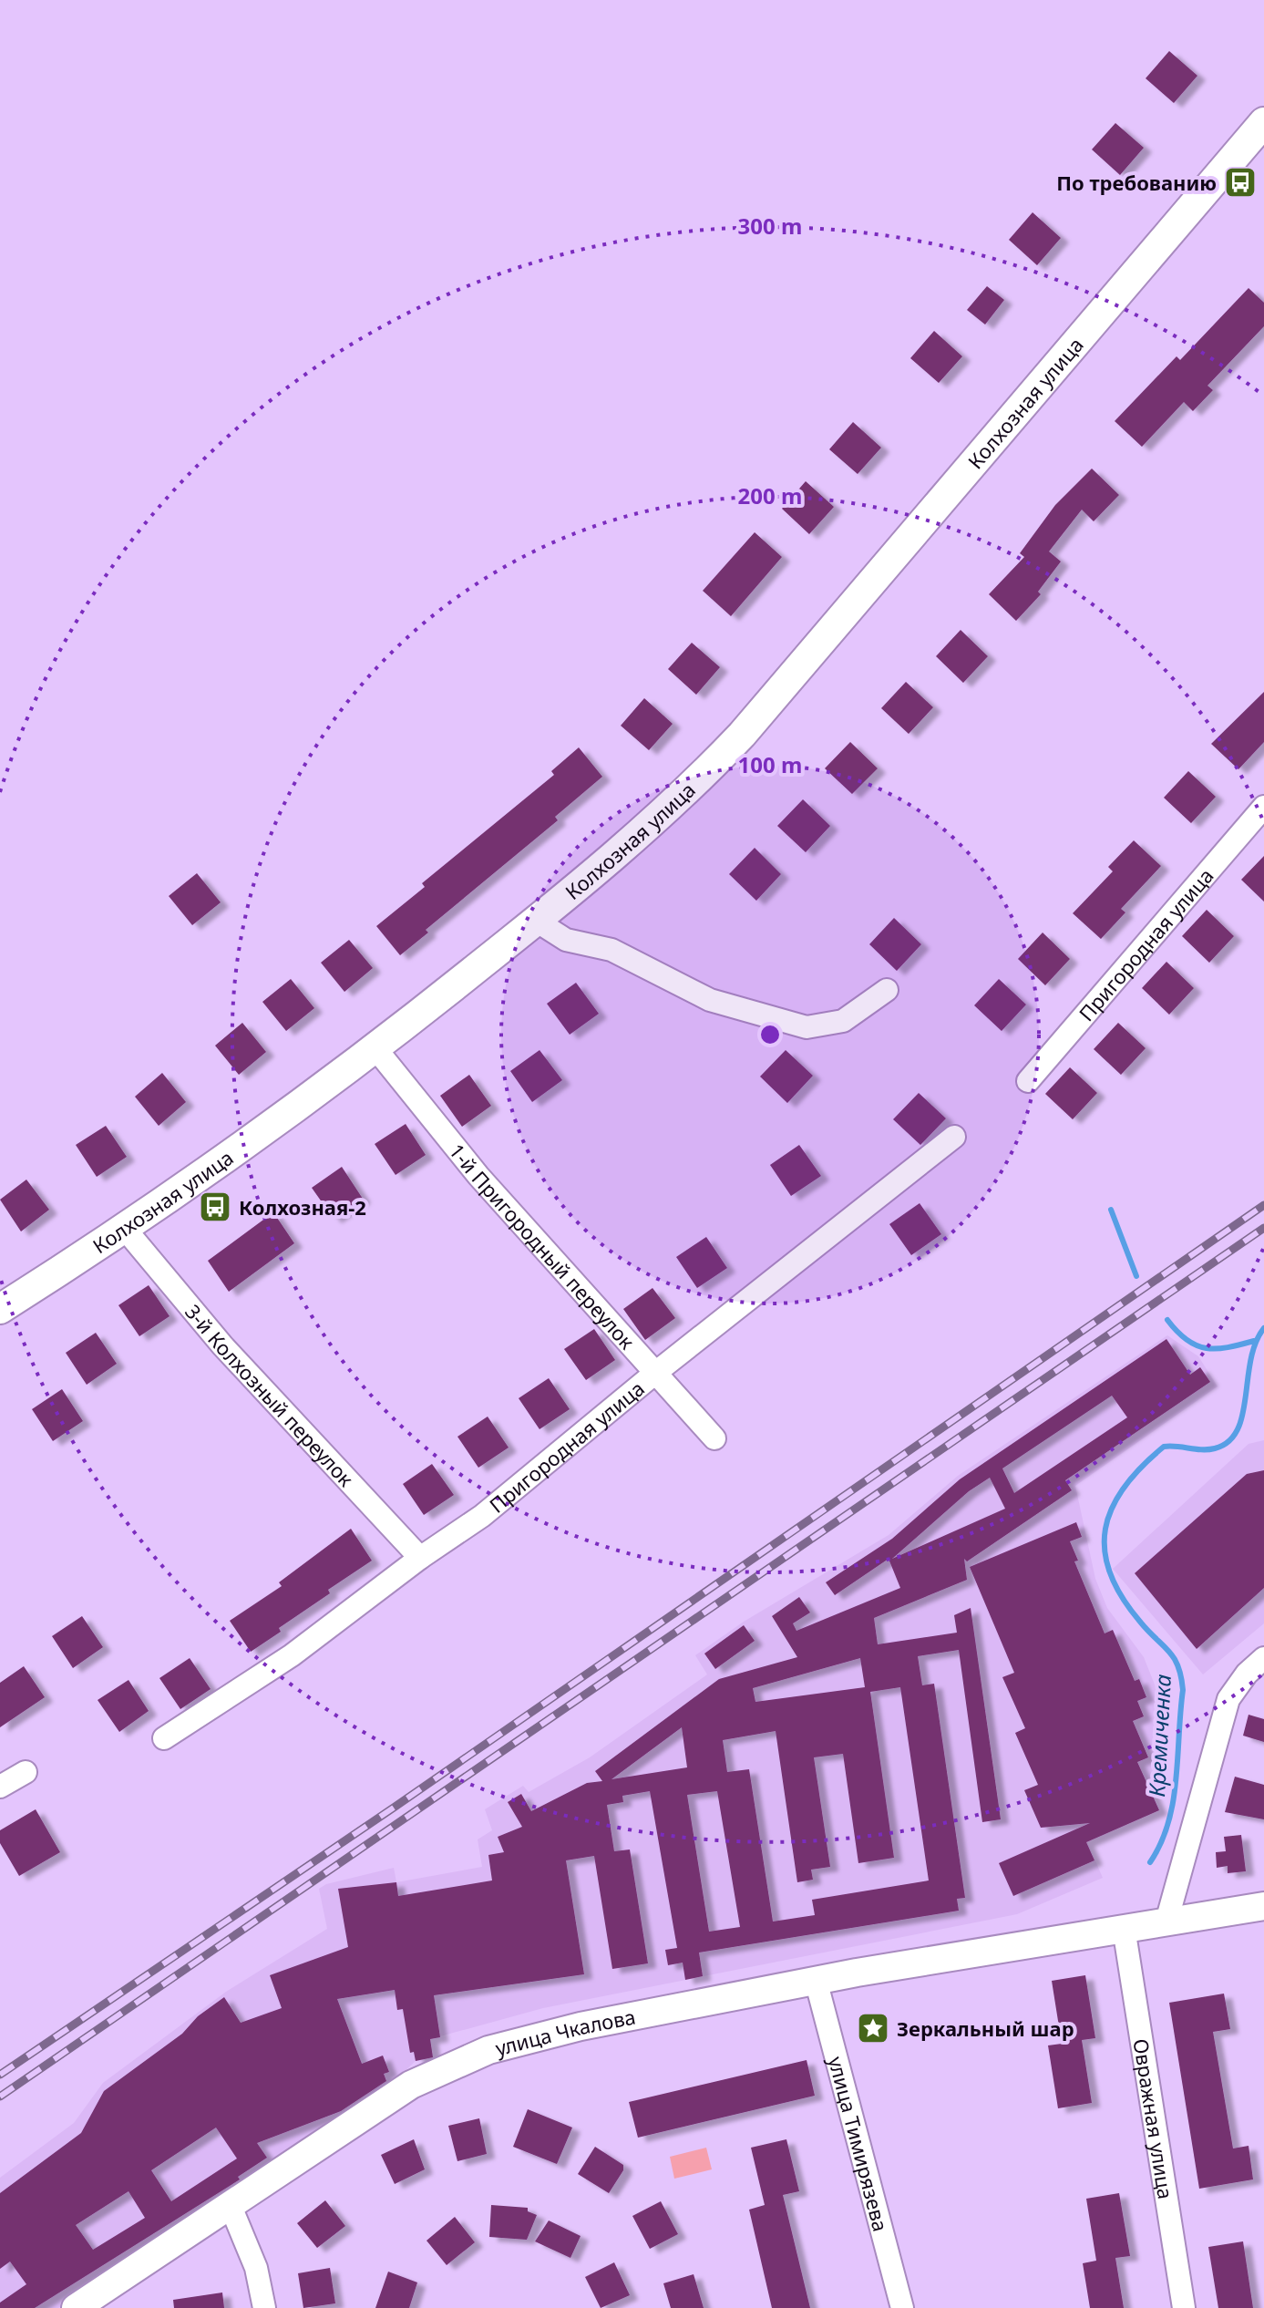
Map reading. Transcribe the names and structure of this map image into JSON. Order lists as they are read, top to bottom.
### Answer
{
  "streets": {
    "main road": ["Колхозная улица"],
    "street": [
      "Пригородная улица",
      "1-й Пригородный переулок",
      "3-й Колхозный переулок",
      "улица Чкалова",
      "Овражная улица",
      "улица Тимирязева"
    ]
  },
  "crossings": [
    ["Колхозная улица", "1-й Пригородный переулок"],
    ["Колхозная улица", "3-й Колхозный переулок"],
    ["Пригородная улица", "1-й Пригородный переулок"],
    ["Пригородная улица", "3-й Колхозный переулок"],
    ["улица Чкалова", "Овражная улица"],
    ["улица Чкалова", "улица Тимирязева"]
  ],
  "water": ["Кремиченка"],
  "places": {
    "bus stop": ["По требованию", "Колхозная-2"],
    "place": ["Зеркальный шар"]
  },
  "rings": ["300 m", "200 m", "100 m"]
}
